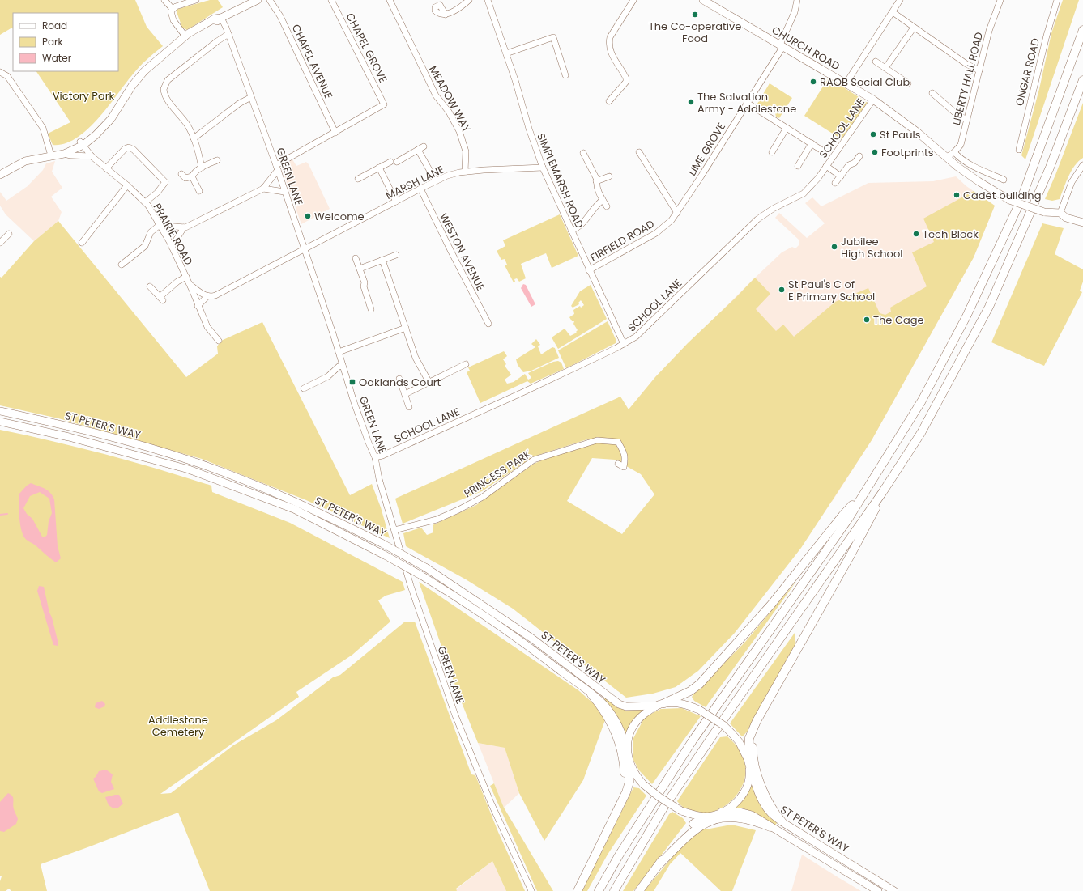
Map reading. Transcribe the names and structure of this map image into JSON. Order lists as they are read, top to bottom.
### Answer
{
  "streets": {
    "main road": ["CHURCH ROAD", "ST PETER'S WAY"],
    "street": [
      "CHAPEL GROVE",
      "CHAPEL AVENUE",
      "ONGAR ROAD",
      "LIBERTY HALL ROAD",
      "MEADOW WAY",
      "SCHOOL LANE",
      "LIME GROVE",
      "GREEN LANE",
      "SIMPLEMARSH ROAD",
      "MARSH LANE",
      "PRAIRIE ROAD",
      "FIRFIELD ROAD",
      "WESTON AVENUE",
      "PRINCESS PARK"
    ]
  },
  "crossings": [
    ["CHAPEL GROVE", "CHAPEL AVENUE"],
    ["CHURCH ROAD", "LIBERTY HALL ROAD"],
    ["CHURCH ROAD", "SCHOOL LANE"],
    ["CHURCH ROAD", "LIME GROVE"],
    ["MEADOW WAY", "MARSH LANE"],
    ["SCHOOL LANE", "GREEN LANE"],
    ["SCHOOL LANE", "SIMPLEMARSH ROAD"],
    ["LIME GROVE", "FIRFIELD ROAD"],
    ["GREEN LANE", "MARSH LANE"],
    ["GREEN LANE", "PRINCESS PARK"],
    ["SIMPLEMARSH ROAD", "MARSH LANE"],
    ["SIMPLEMARSH ROAD", "FIRFIELD ROAD"],
    ["MARSH LANE", "WESTON AVENUE"]
  ],
  "parks": ["Victory Park", "Addlestone Cemetery"],
  "places": {
    "other": [
      "The Co-operative Food",
      "RAOB Social Club",
      "The Salvation Army - Addlestone",
      "St Pauls",
      "Footprints",
      "Cadet building",
      "Welcome",
      "Tech Block",
      "Jubilee High School",
      "St Paul's C of E Primary School",
      "The Cage"
    ],
    "transit": ["Oaklands Court"]
  },
  "legend": ["Road", "Park", "Water"]
}
